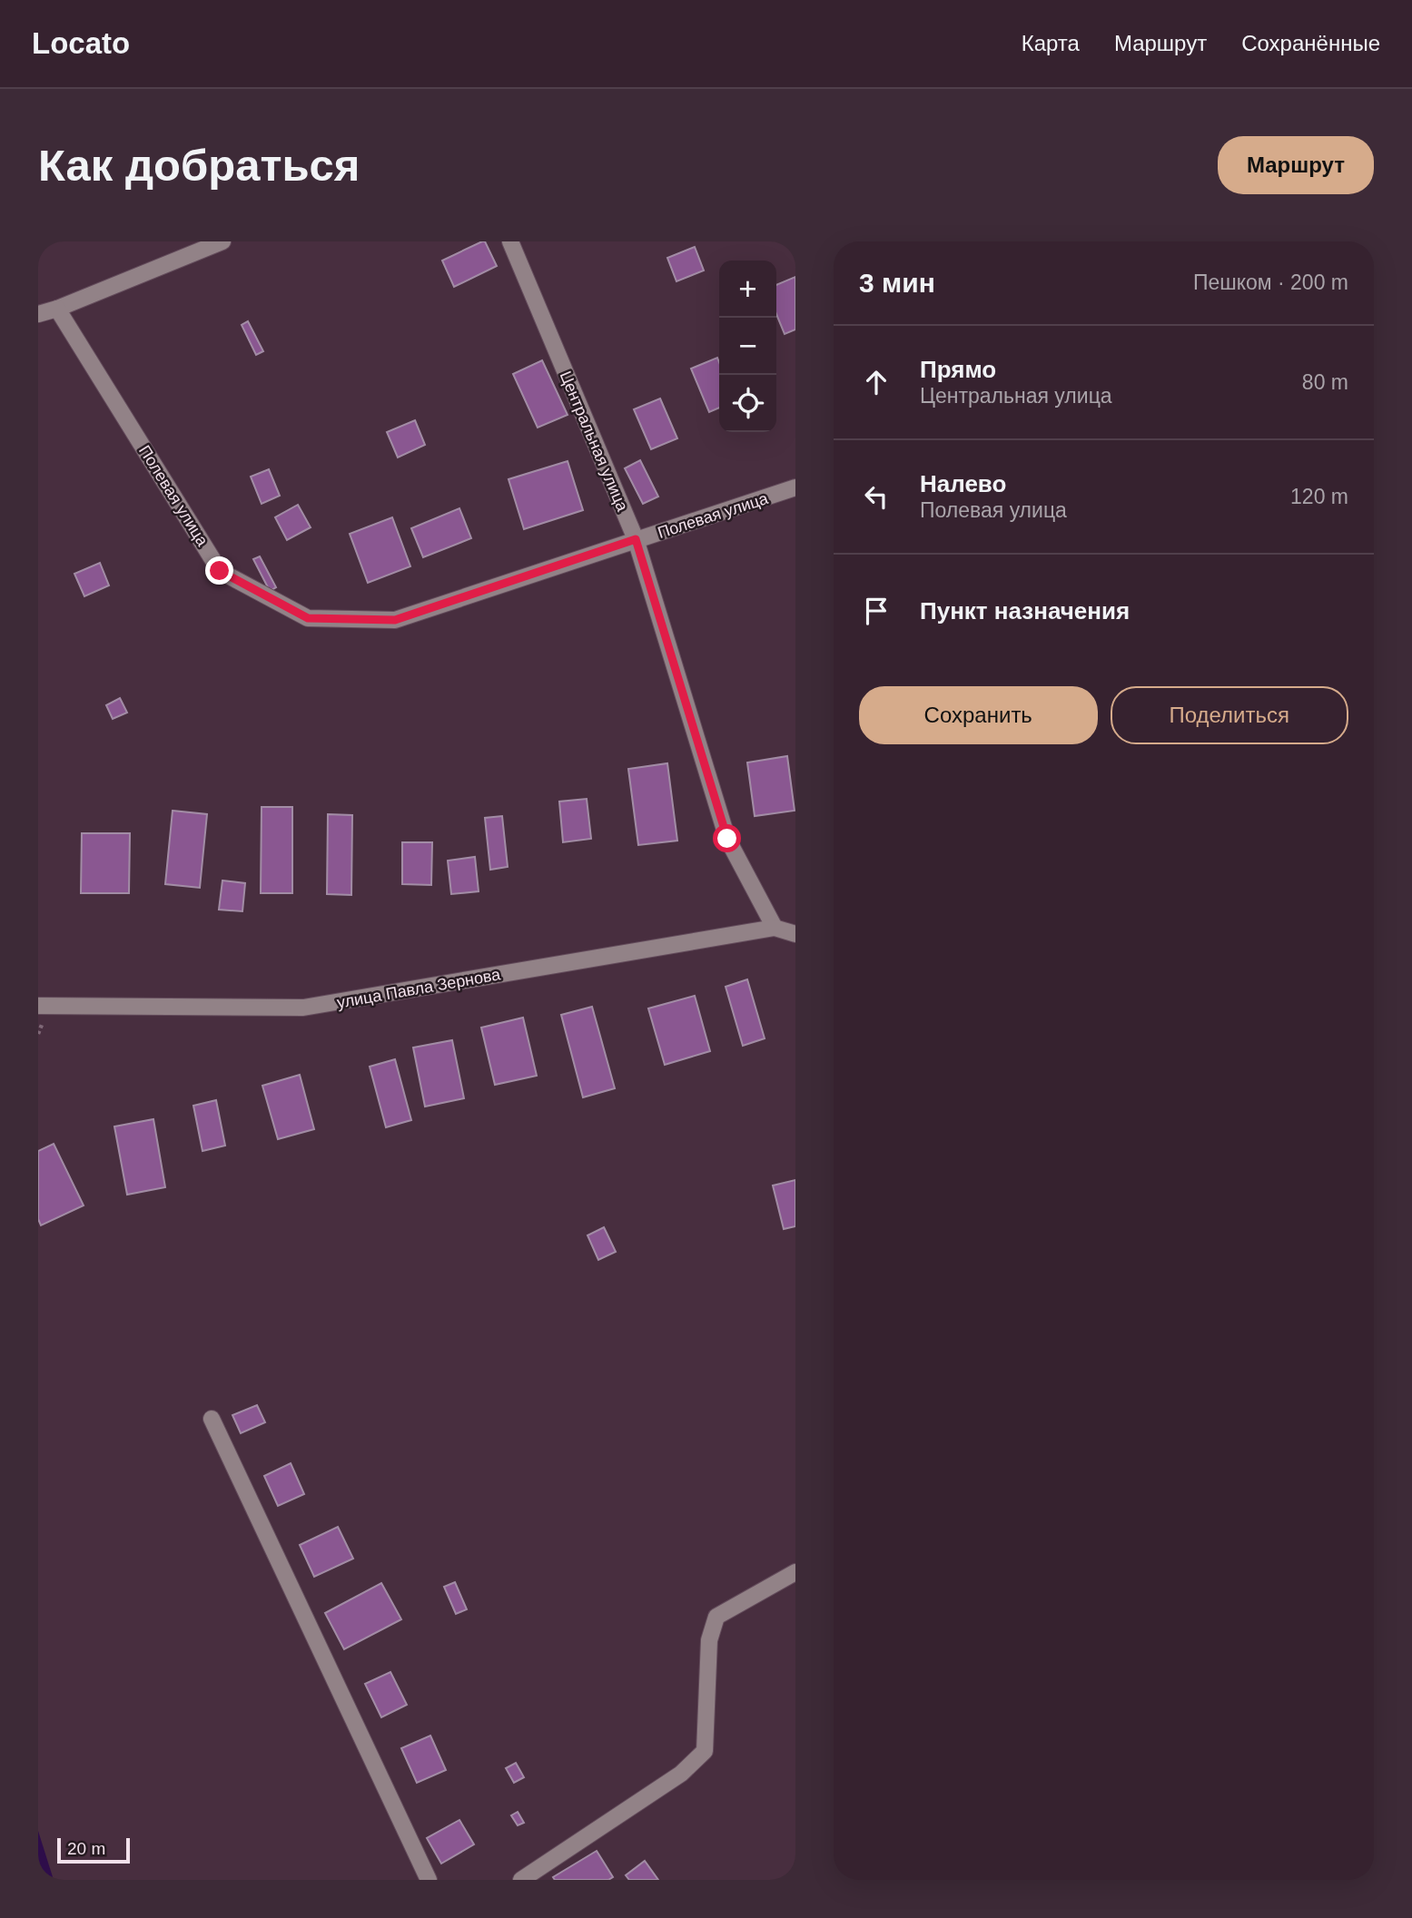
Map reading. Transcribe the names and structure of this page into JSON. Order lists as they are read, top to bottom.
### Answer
{
  "streets": {
    "street": ["Центральная улица", "Полевая улица", "улица Павла Зернова"]
  },
  "crossings": [
    ["Центральная улица", "Полевая улица"],
    ["Центральная улица", "улица Павла Зернова"]
  ],
  "scale_bar": "20 m",
  "page": {
    "header": "Locato",
    "nav": ["Карта", "Маршрут", "Сохранённые"],
    "buttons": [
      "Маршрут",
      ["Сохранить", "Поделиться"]
    ],
    "title": "Как добраться",
    "heading": ["3 мин", "Пешком · 200 m"],
    "map_buttons": ["+", "−"],
    "list": [
      ["Прямо", "Центральная улица", "80 m"],
      ["Налево", "Полевая улица", "120 m"],
      "Пункт назначения"
    ],
    "scale": "20 m"
  }
}
